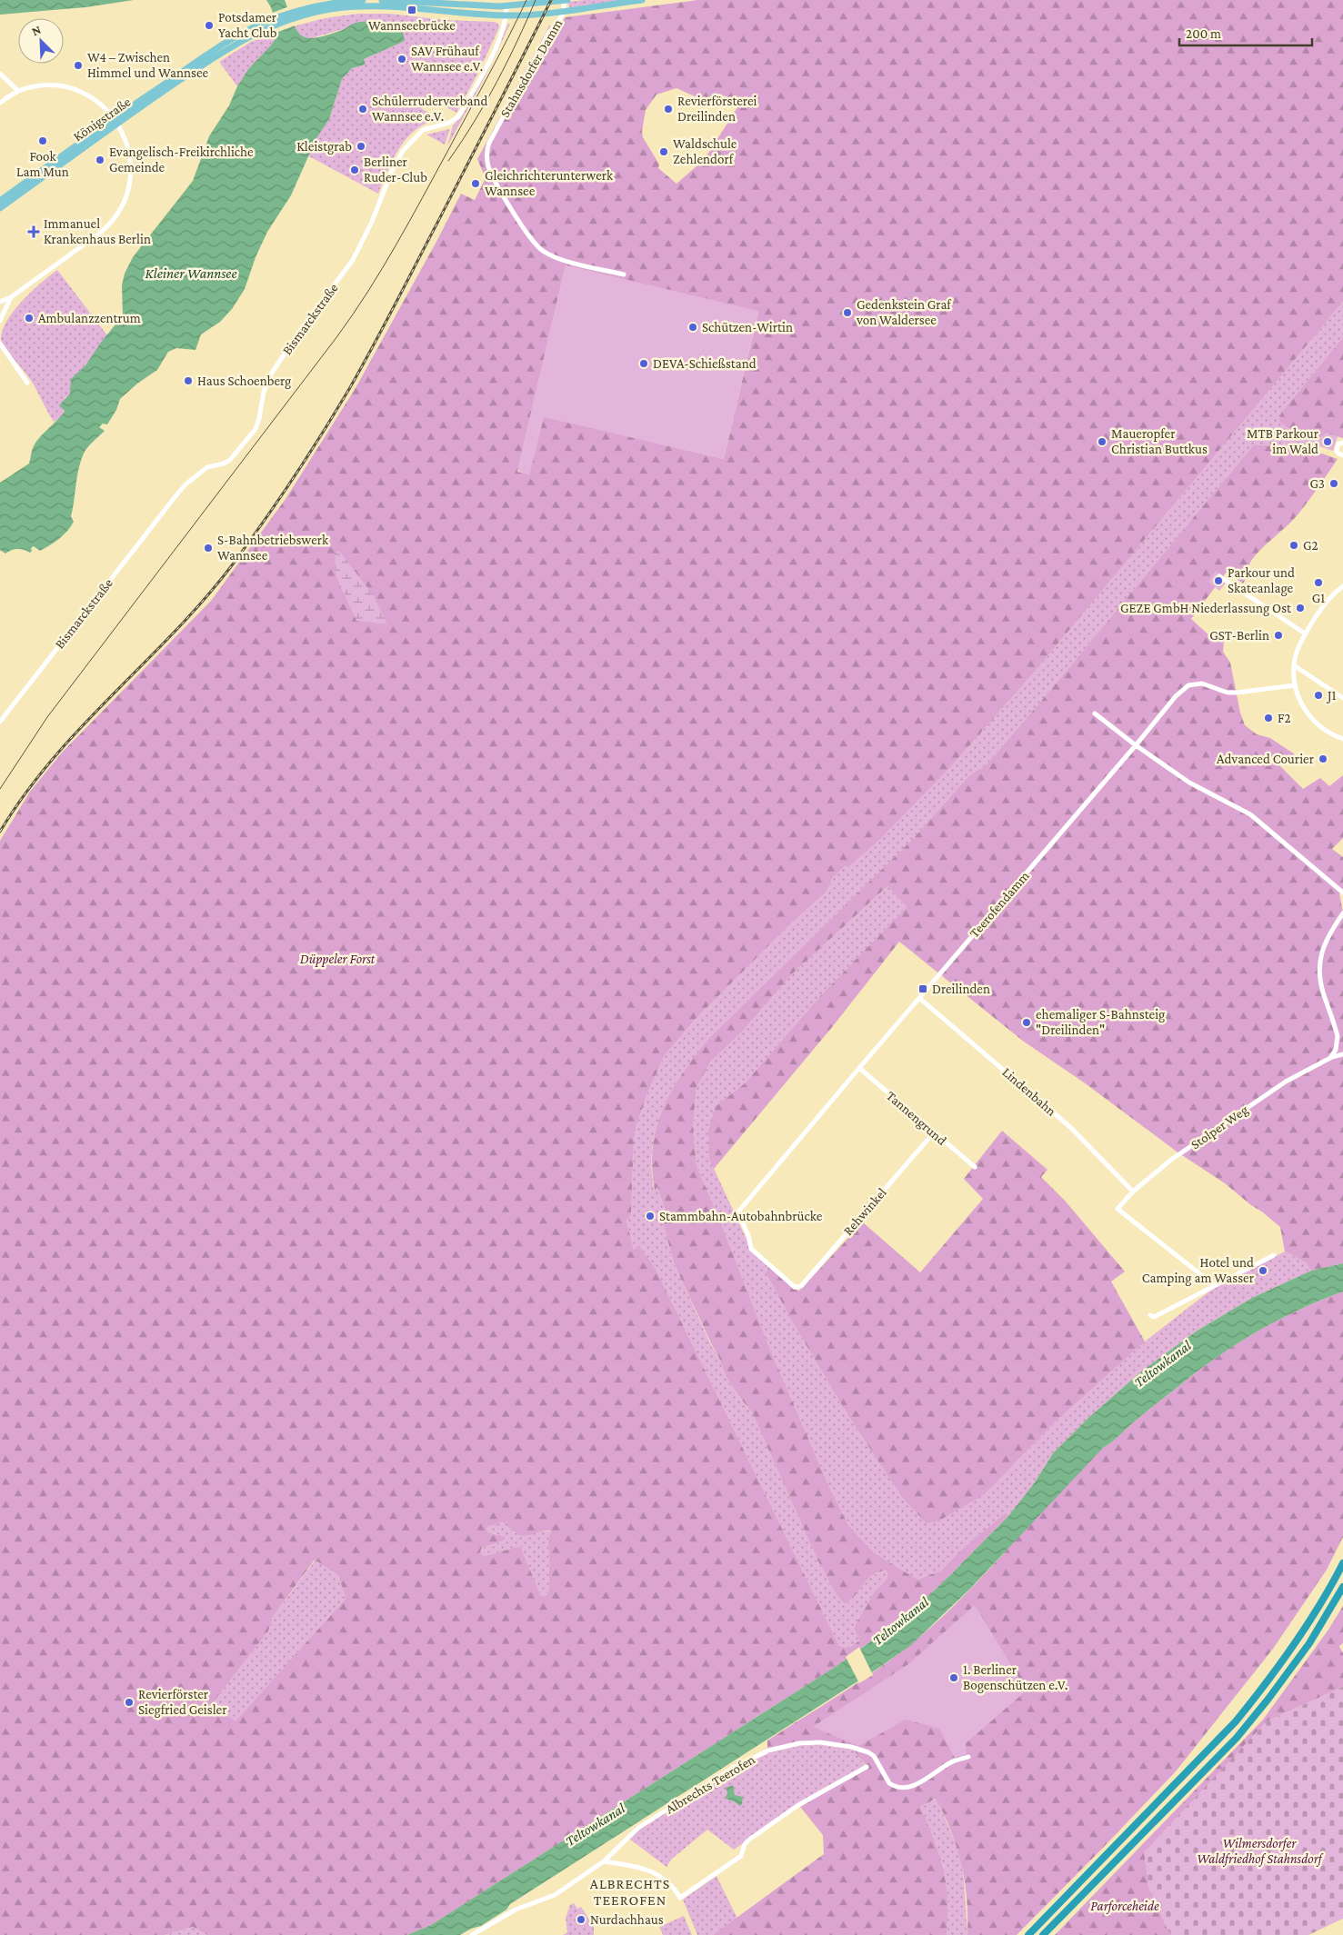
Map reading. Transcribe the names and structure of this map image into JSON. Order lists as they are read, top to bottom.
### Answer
{
  "streets": {
    "main road": ["Königstraße"],
    "street": [
      "Stahnsdorfer Damm",
      "Bismarckstraße",
      "Teerofendamm",
      "Lindenbahn",
      "Tannengrund",
      "Stolper Weg",
      "Rehwinkel",
      "Albrechts Teerofen"
    ]
  },
  "crossings": [
    ["Stahnsdorfer Damm", "Königstraße"],
    ["Königstraße", "Bismarckstraße"],
    ["Teerofendamm", "Lindenbahn"],
    ["Teerofendamm", "Tannengrund"],
    ["Teerofendamm", "Rehwinkel"],
    ["Lindenbahn", "Stolper Weg"],
    ["Tannengrund", "Rehwinkel"]
  ],
  "districts": ["ALBRECHTS TEEROFEN"],
  "water": ["Kleiner Wannsee", "Teltowkanal"],
  "parks": ["Düppeler Forst", "Wilmersdorfer Waldfriedhof Stahnsdorf", "Parforceheide"],
  "places": {
    "transit": ["Wannseebrücke", "Dreilinden"],
    "other": [
      "Potsdamer Yacht Club",
      "SAV Frühauf Wannsee e.V.",
      "W4 – Zwischen Himmel und Wannsee",
      "Schülerruderverband Wannsee e.V.",
      "Revierförsterei Dreilinden",
      "Fook Lam Mun",
      "Kleistgrab",
      "Waldschule Zehlendorf",
      "Evangelisch-Freikirchliche Gemeinde",
      "Berliner Ruder-Club",
      "Gleichrichterunterwerk Wannsee",
      "Gedenkstein Graf von Waldersee",
      "Ambulanzzentrum",
      "Schützen-Wirtin",
      "DEVA-Schießstand",
      "Haus Schoenberg",
      "Maueropfer Christian Buttkus",
      "MTB Parkour im Wald",
      "G3",
      "G2",
      "S-Bahnbetriebswerk Wannsee",
      "Parkour und Skateanlage",
      "G1",
      "GEZE GmbH Niederlassung Ost",
      "GST-Berlin",
      "J1",
      "F2",
      "Advanced Courier",
      "ehemaliger S-Bahnsteig \"Dreilinden\"",
      "Stammbahn-Autobahnbrücke",
      "Hotel und Camping am Wasser",
      "1. Berliner Bogenschützen e.V.",
      "Revierförster Siegfried Geisler",
      "Nurdachhaus"
    ],
    "health": ["Immanuel Krankenhaus Berlin"]
  },
  "scale_bar": "200 m",
  "north": "top left"
}
